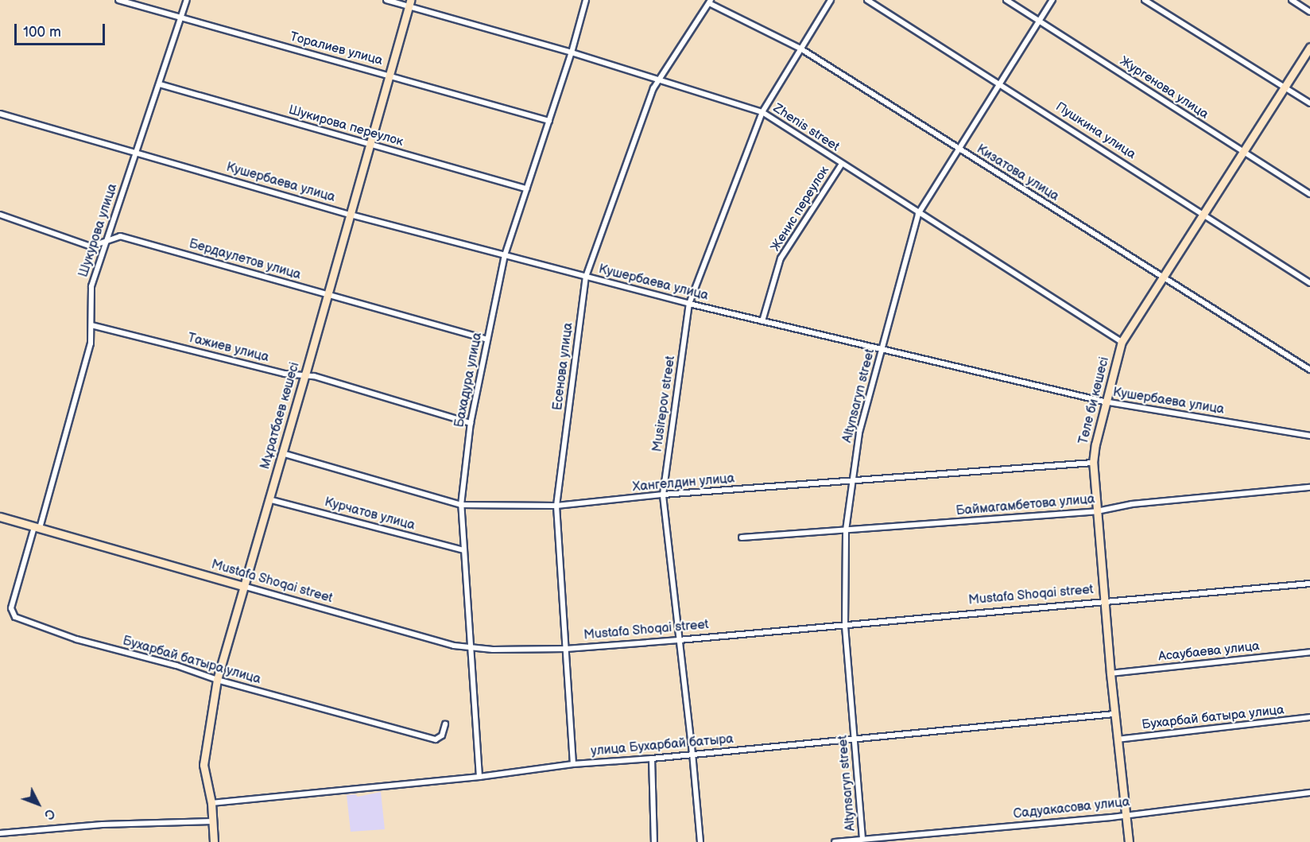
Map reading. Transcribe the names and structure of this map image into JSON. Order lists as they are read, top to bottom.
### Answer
{
  "streets": {
    "street": [
      "Торалиев улица",
      "Жургенова улица",
      "Шукирова переулок",
      "Zhenis street",
      "Пушкина улица",
      "Кизатова улица",
      "Кушербаева улица",
      "Женис переулок",
      "Шукурова улица",
      "Бердаулетов улица",
      "Тажиев улица",
      "Есенова улица",
      "Бахадура улица",
      "Altynsaryn street",
      "Төле би көшесі",
      "Musirepov street",
      "Мұратбаев көшесі",
      "Хангелдин улица",
      "Баймагамбетова улица",
      "Курчатов улица",
      "Mustafa Shoqai street",
      "Асаубаева улица",
      "Бухарбай батыра улица",
      "улица Бухарбай батыра",
      "Садуакасова улица"
    ]
  },
  "crossings": [
    ["Торалиев улица", "Шукурова улица"],
    ["Торалиев улица", "Бахадура улица"],
    ["Торалиев улица", "Мұратбаев көшесі"],
    ["Жургенова улица", "Altynsaryn street"],
    ["Жургенова улица", "Төле би көшесі"],
    ["Шукирова переулок", "Шукурова улица"],
    ["Шукирова переулок", "Бахадура улица"],
    ["Шукирова переулок", "Мұратбаев көшесі"],
    ["Zhenis street", "Женис переулок"],
    ["Zhenis street", "Есенова улица"],
    ["Zhenis street", "Бахадура улица"],
    ["Zhenis street", "Altynsaryn street"],
    ["Zhenis street", "Төле би көшесі"],
    ["Zhenis street", "Musirepov street"],
    ["Zhenis street", "Мұратбаев көшесі"],
    ["Пушкина улица", "Altynsaryn street"],
    ["Пушкина улица", "Төле би көшесі"],
    ["Кизатова улица", "Есенова улица"],
    ["Кизатова улица", "Altynsaryn street"],
    ["Кизатова улица", "Төле би көшесі"],
    ["Кизатова улица", "Musirepov street"],
    ["Кушербаева улица", "Женис переулок"],
    ["Кушербаева улица", "Шукурова улица"],
    ["Кушербаева улица", "Есенова улица"],
    ["Кушербаева улица", "Бахадура улица"],
    ["Кушербаева улица", "Altynsaryn street"],
    ["Кушербаева улица", "Төле би көшесі"],
    ["Кушербаева улица", "Musirepov street"],
    ["Кушербаева улица", "Мұратбаев көшесі"],
    ["Шукурова улица", "Бердаулетов улица"],
    ["Шукурова улица", "Тажиев улица"],
    ["Шукурова улица", "Mustafa Shoqai street"],
    ["Шукурова улица", "Бухарбай батыра улица"],
    ["Бердаулетов улица", "Бахадура улица"],
    ["Бердаулетов улица", "Мұратбаев көшесі"],
    ["Тажиев улица", "Бахадура улица"],
    ["Тажиев улица", "Мұратбаев көшесі"],
    ["Есенова улица", "Хангелдин улица"],
    ["Есенова улица", "Mustafa Shoqai street"],
    ["Есенова улица", "улица Бухарбай батыра"],
    ["Бахадура улица", "Хангелдин улица"],
    ["Бахадура улица", "Курчатов улица"],
    ["Бахадура улица", "Mustafa Shoqai street"],
    ["Бахадура улица", "улица Бухарбай батыра"],
    ["Altynsaryn street", "Хангелдин улица"],
    ["Altynsaryn street", "Баймагамбетова улица"],
    ["Altynsaryn street", "Mustafa Shoqai street"],
    ["Altynsaryn street", "улица Бухарбай батыра"],
    ["Altynsaryn street", "Садуакасова улица"],
    ["Төле би көшесі", "Хангелдин улица"],
    ["Төле би көшесі", "Баймагамбетова улица"],
    ["Төле би көшесі", "Mustafa Shoqai street"],
    ["Төле би көшесі", "Асаубаева улица"],
    ["Төле би көшесі", "Бухарбай батыра улица"],
    ["Төле би көшесі", "улица Бухарбай батыра"],
    ["Төле би көшесі", "Садуакасова улица"],
    ["Musirepov street", "Хангелдин улица"],
    ["Musirepov street", "Mustafa Shoqai street"],
    ["Musirepov street", "улица Бухарбай батыра"],
    ["Мұратбаев көшесі", "Хангелдин улица"],
    ["Мұратбаев көшесі", "Курчатов улица"],
    ["Мұратбаев көшесі", "Mustafa Shoqai street"],
    ["Мұратбаев көшесі", "Бухарбай батыра улица"],
    ["Мұратбаев көшесі", "улица Бухарбай батыра"],
    ["Mustafa Shoqai street", "Бухарбай батыра улица"]
  ],
  "scale_bar": "100 m",
  "north": "bottom right"
}
